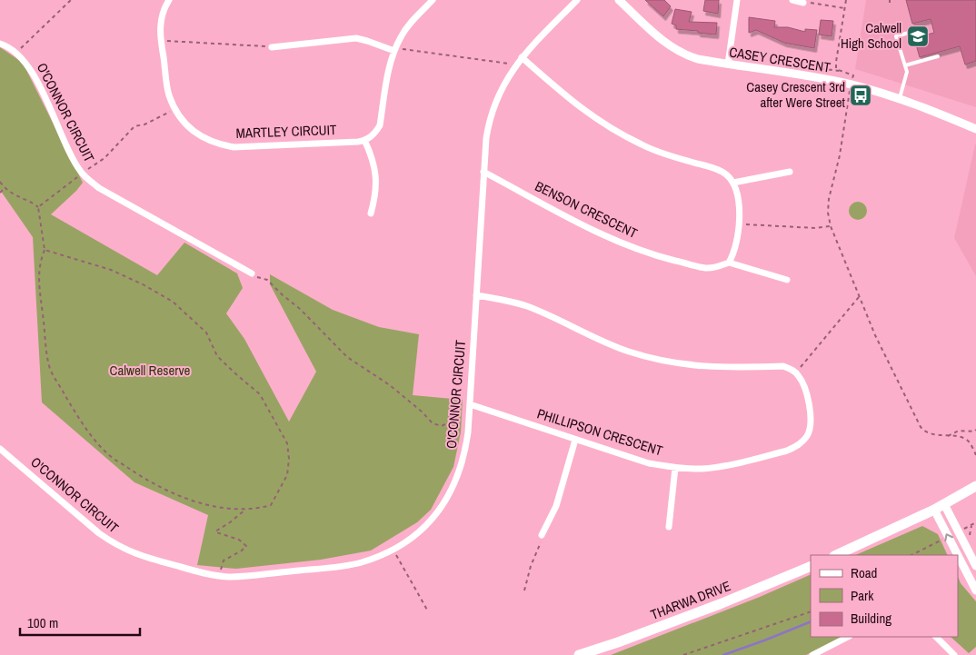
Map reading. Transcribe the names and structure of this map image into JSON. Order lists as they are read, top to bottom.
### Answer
{
  "streets": {
    "main road": ["THARWA DRIVE"],
    "street": [
      "CASEY CRESCENT",
      "O'CONNOR CIRCUIT",
      "MARTLEY CIRCUIT",
      "BENSON CRESCENT",
      "PHILLIPSON CRESCENT"
    ]
  },
  "crossings": [
    ["O'CONNOR CIRCUIT", "BENSON CRESCENT"],
    ["O'CONNOR CIRCUIT", "PHILLIPSON CRESCENT"]
  ],
  "parks": ["Calwell Reserve"],
  "places": {
    "school or university": ["Calwell High School"],
    "bus stop": ["Casey Crescent 3rd after Were Street"]
  },
  "legend": ["Road", "Park", "Building"],
  "scale_bar": "100 m"
}
